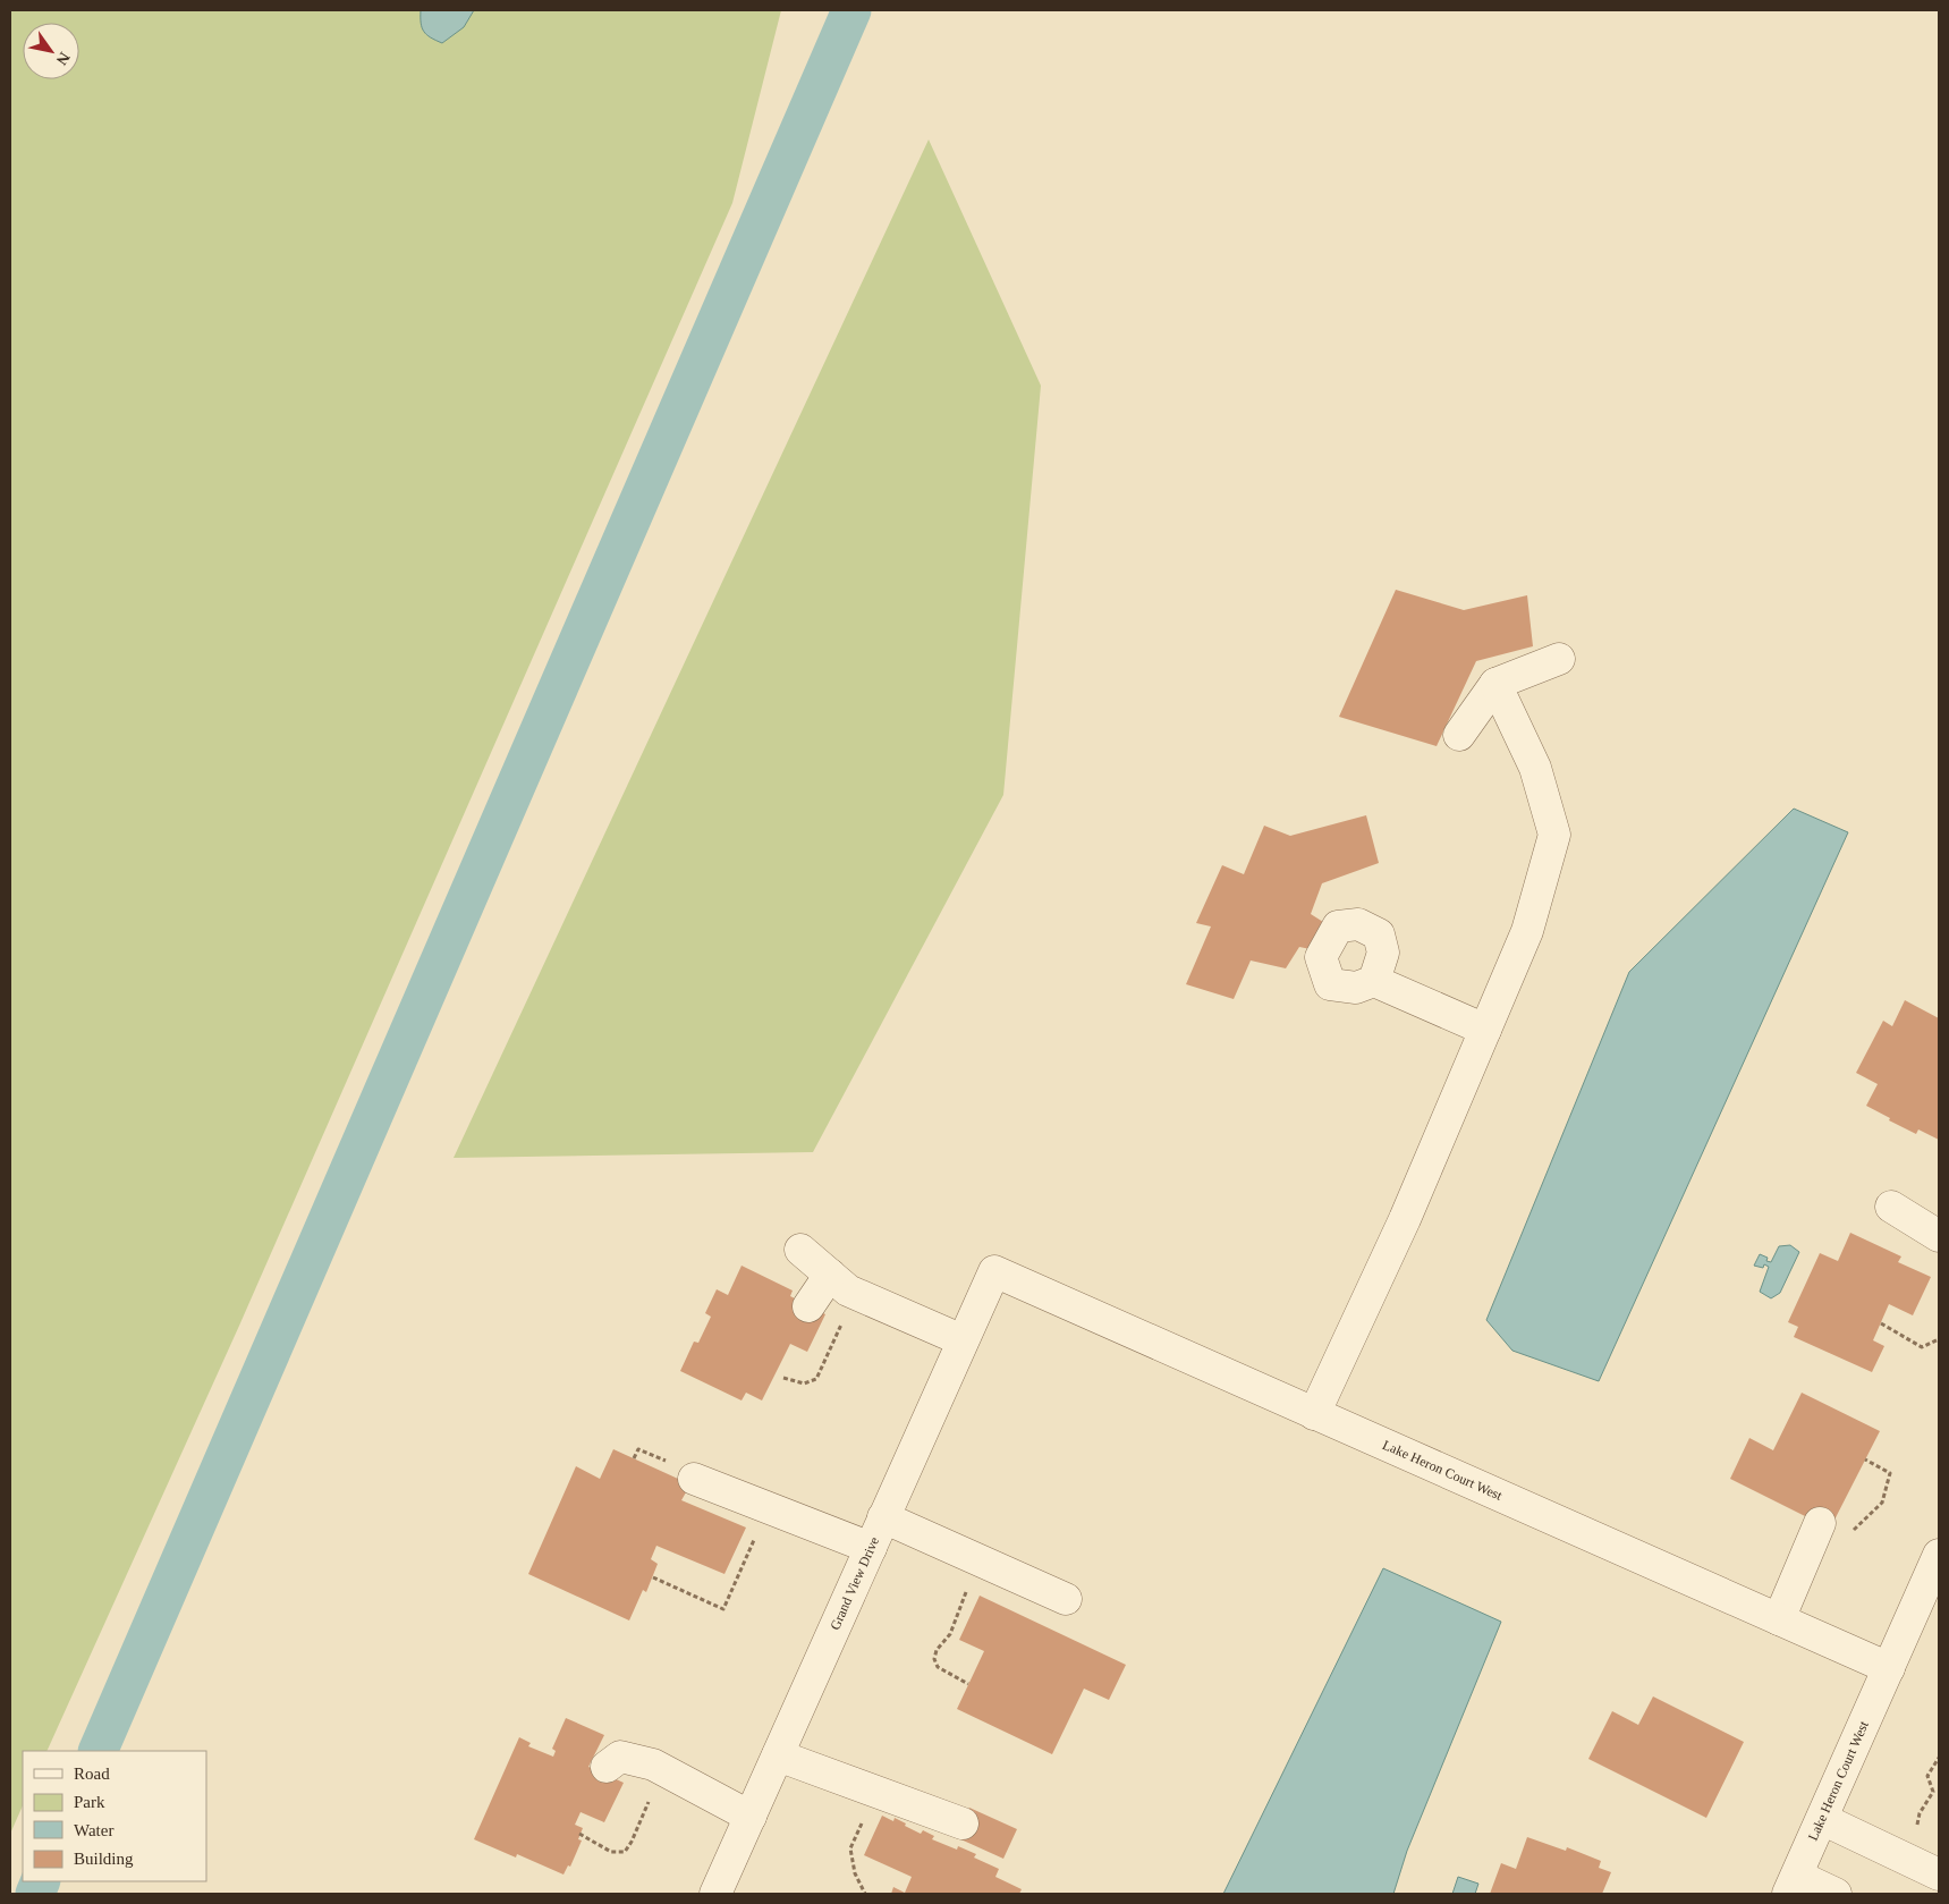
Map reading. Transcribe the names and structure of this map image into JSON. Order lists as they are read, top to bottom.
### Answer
{
  "streets": {
    "street": ["Lake Heron Court West", "Grand View Drive"]
  },
  "crossings": [
    ["Lake Heron Court West", "Grand View Drive"]
  ],
  "legend": [
    "Road",
    "Park",
    "Water",
    "Building"
  ],
  "north": "bottom right"
}
